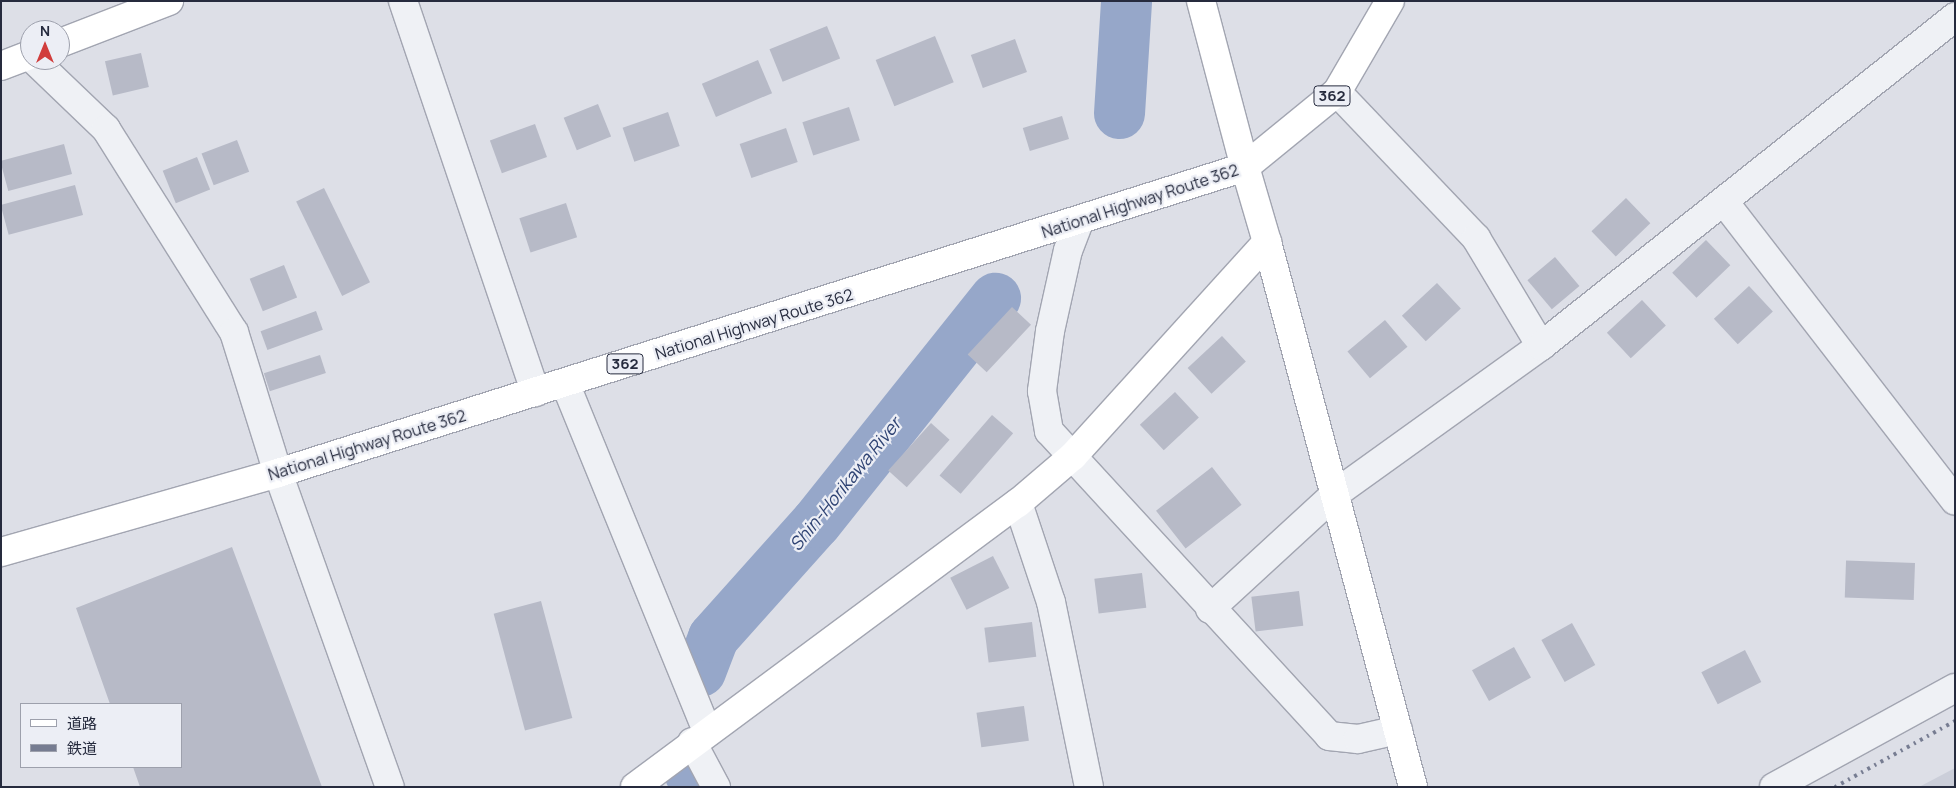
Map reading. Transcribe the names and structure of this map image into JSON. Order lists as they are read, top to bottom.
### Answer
{
  "streets": {
    "main road": ["362", "National Highway Route 362"]
  },
  "water": ["Shin-Horikawa River"],
  "legend": ["道路", "鉄道"],
  "north": "top"
}
